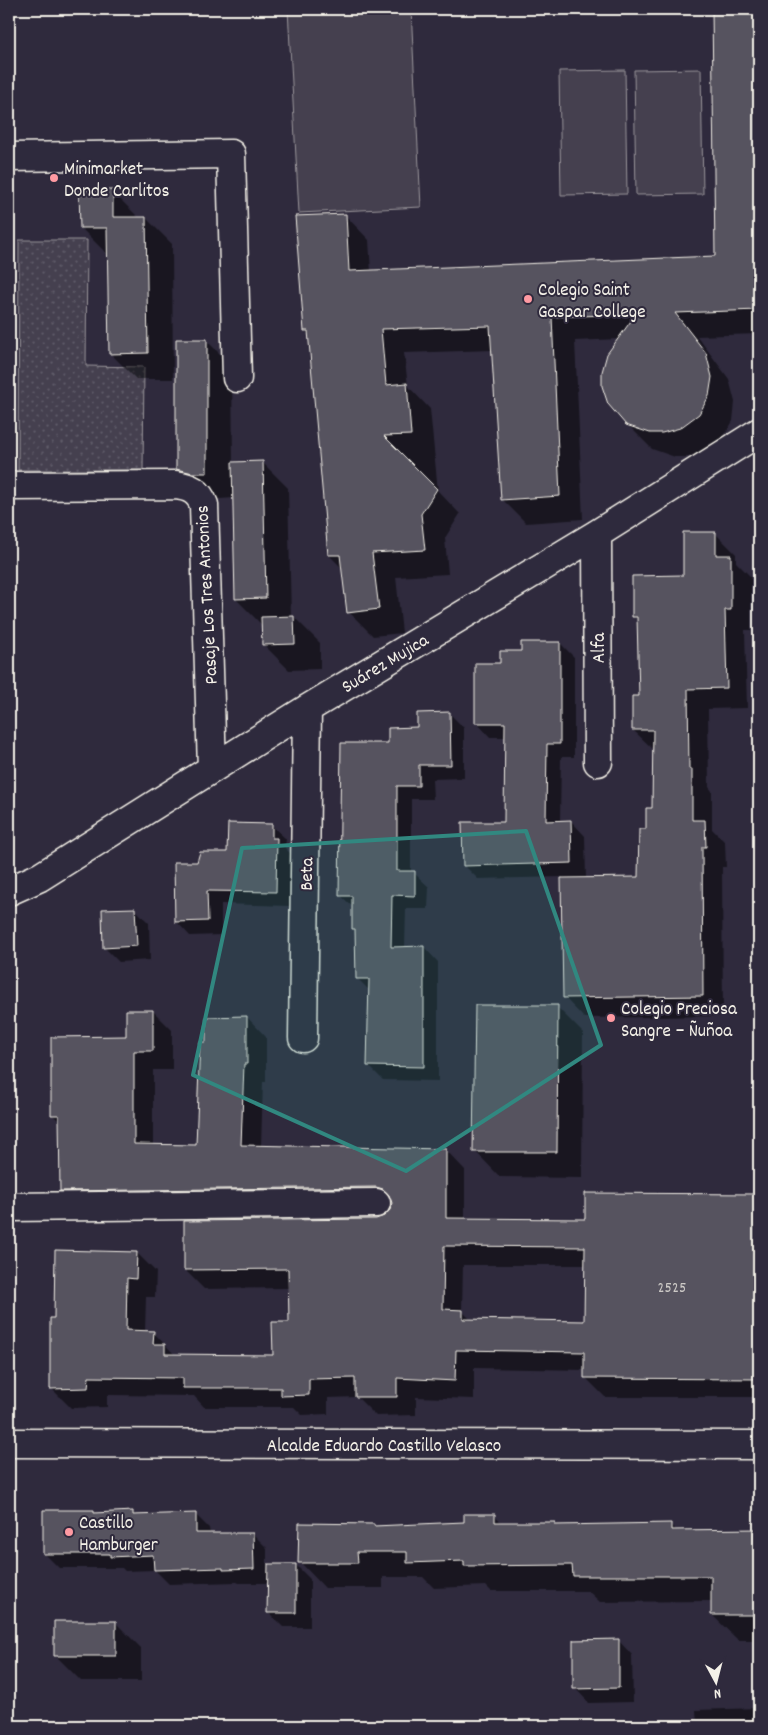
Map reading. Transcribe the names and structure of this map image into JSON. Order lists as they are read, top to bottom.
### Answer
{
  "streets": {
    "street": [
      "Pasaje Los Tres Antonios",
      "Alfa",
      "Suárez Mujica",
      "Beta",
      "Alcalde Eduardo Castillo Velasco"
    ]
  },
  "crossings": [
    ["Pasaje Los Tres Antonios", "Suárez Mujica"],
    ["Alfa", "Suárez Mujica"],
    ["Suárez Mujica", "Beta"]
  ],
  "places": [
    "Minimarket Donde Carlitos",
    "Colegio Saint Gaspar College",
    "Colegio Preciosa Sangre – Ñuñoa",
    "Castillo Hamburger"
  ],
  "house_numbers": ["2525"],
  "north": "bottom"
}
